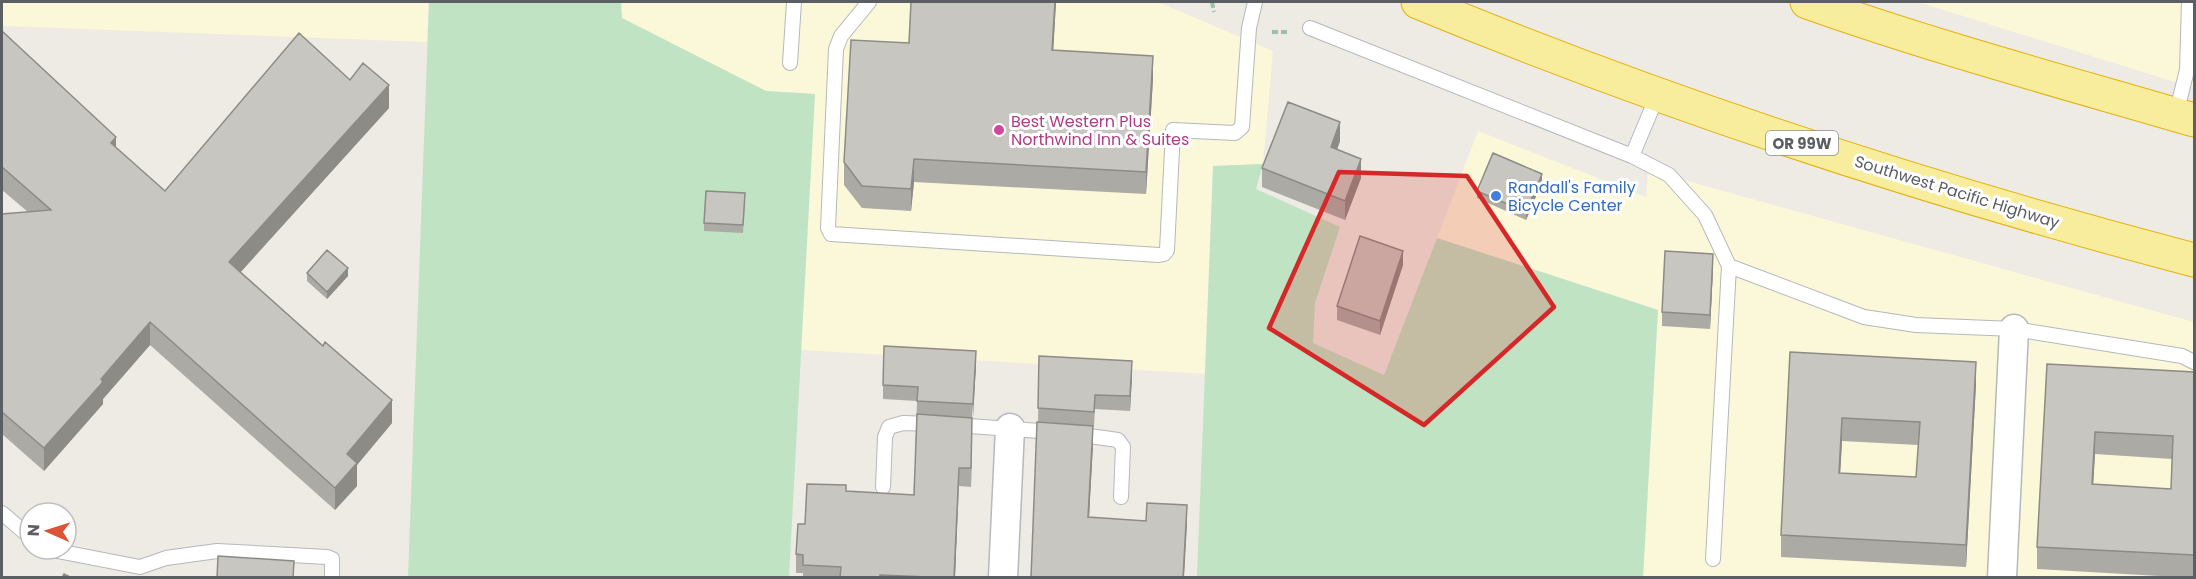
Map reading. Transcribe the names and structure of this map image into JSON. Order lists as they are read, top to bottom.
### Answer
{
  "streets": {
    "highway": ["OR 99W", "Southwest Pacific Highway"]
  },
  "places": ["Best Western Plus Northwind Inn & Suites", "Randall's Family Bicycle Center"],
  "north": "left"
}
